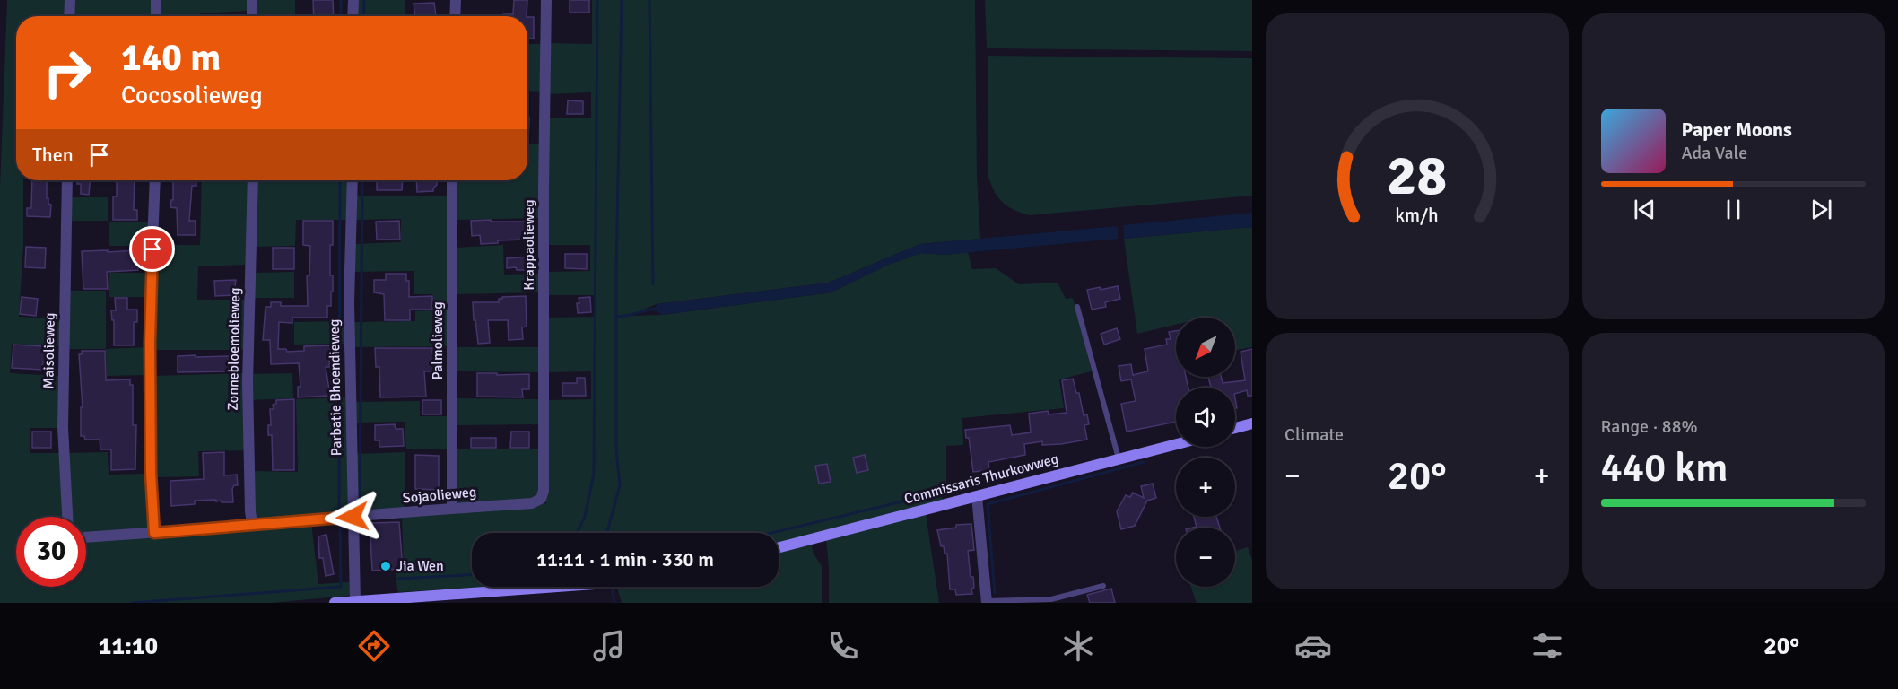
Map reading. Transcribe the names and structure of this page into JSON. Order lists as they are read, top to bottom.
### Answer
{
  "streets": {
    "main road": ["Commissaris Thurkowweg"],
    "street": [
      "Krappaolieweg",
      "Palmolieweg",
      "Zonnebloemolieweg",
      "Maisolieweg",
      "Parbatie Bhoendieweg",
      "Sojaolieweg"
    ]
  },
  "crossings": [
    ["Krappaolieweg", "Sojaolieweg"],
    ["Palmolieweg", "Sojaolieweg"],
    ["Zonnebloemolieweg", "Sojaolieweg"],
    ["Parbatie Bhoendieweg", "Sojaolieweg"]
  ],
  "places": ["Jia Wen"],
  "north": "bottom left",
  "page": {
    "turn": ["140 m", "Cocosolieweg"],
    "song": ["Paper Moons", "Ada Vale"],
    "then": "Then",
    "map_buttons": ["+", "−"],
    "tile": [
      "Climate",
      ["Range · 88%", "440 km"]
    ],
    "heat": ["−", "20°", "+"],
    "limit": "30",
    "trip": "11:11 · 1 min · 330 m",
    "tabs": ["11:10", "20°"],
    "gauge": ["28", "km/h"]
  }
}
